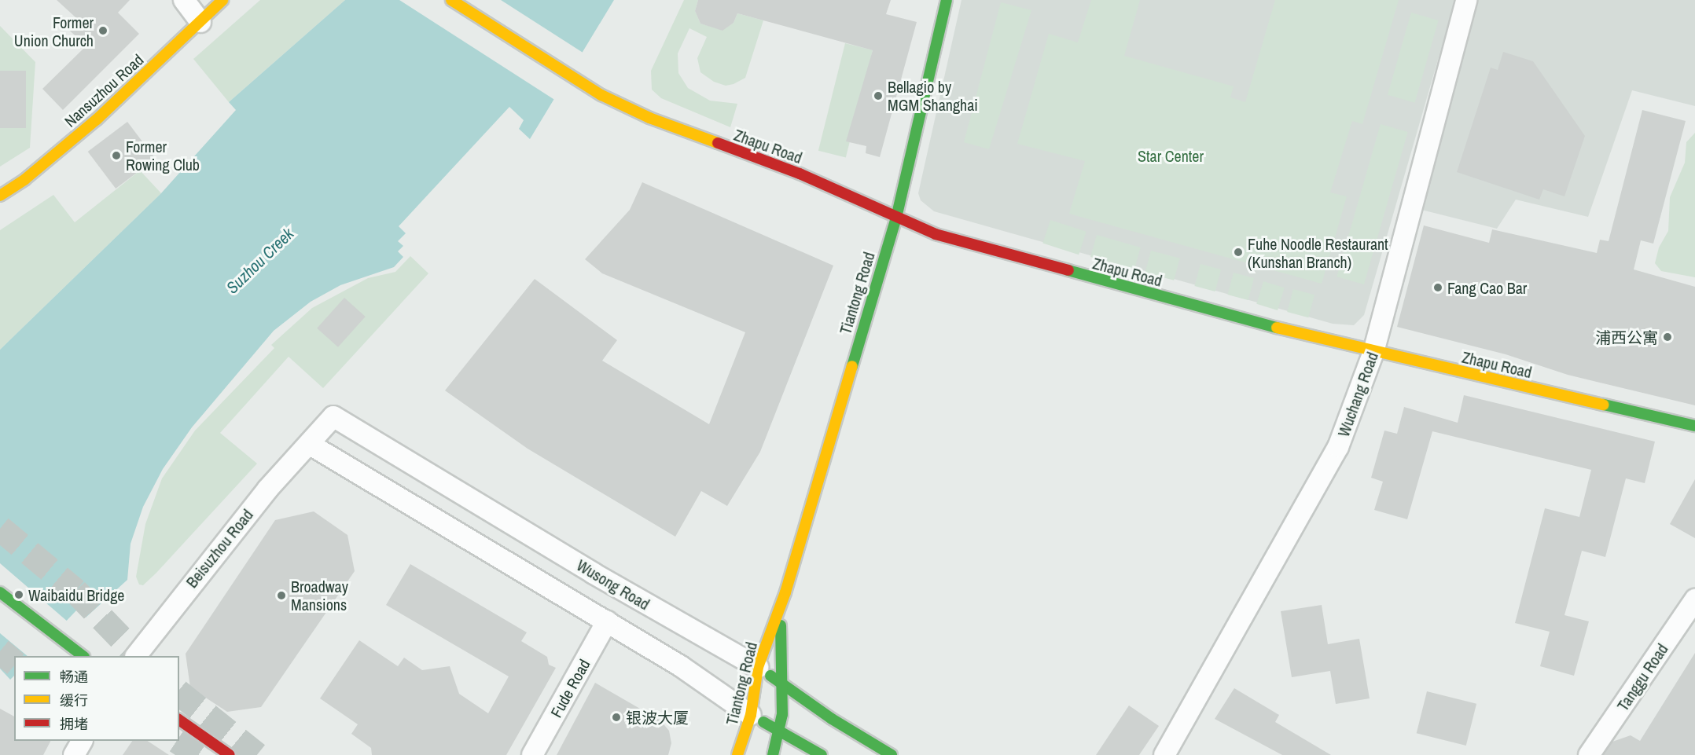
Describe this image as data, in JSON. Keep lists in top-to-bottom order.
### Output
{
  "streets": {
    "street": [
      "Nansuzhou Road",
      "Zhapu Road",
      "Tiantong Road",
      "Wuchang Road",
      "Beisuzhou Road",
      "Wusong Road",
      "Tanggu Road",
      "Fude Road"
    ]
  },
  "crossings": [
    ["Zhapu Road", "Tiantong Road"],
    ["Zhapu Road", "Wuchang Road"],
    ["Tiantong Road", "Wusong Road"],
    ["Beisuzhou Road", "Wusong Road"]
  ],
  "water": ["Suzhou Creek"],
  "parks": ["Star Center"],
  "places": [
    "Former Union Church",
    "Bellagio by MGM Shanghai",
    "Former Rowing Club",
    "Fuhe Noodle Restaurant (Kunshan Branch)",
    "Fang Cao Bar",
    "浦西公寓",
    "Waibaidu Bridge",
    "Broadway Mansions",
    "银波大厦"
  ],
  "legend": ["畅通", "缓行", "拥堵"]
}
